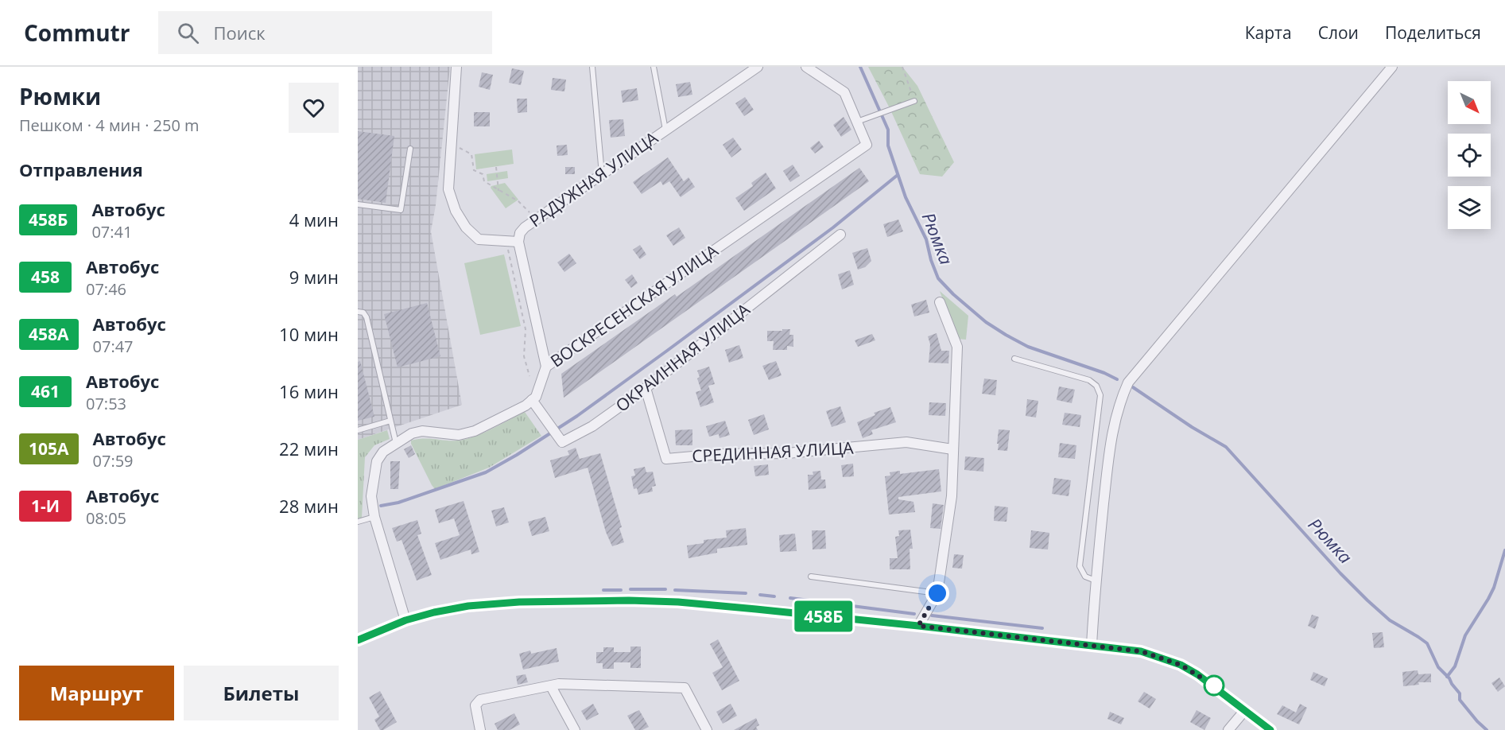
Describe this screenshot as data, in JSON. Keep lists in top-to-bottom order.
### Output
{
  "streets": {
    "street": [
      "РАДУЖНАЯ УЛИЦА",
      "ВОСКРЕСЕНСКАЯ УЛИЦА",
      "ОКРАИННАЯ УЛИЦА",
      "СРЕДИННАЯ УЛИЦА"
    ]
  },
  "crossings": [
    ["РАДУЖНАЯ УЛИЦА", "ВОСКРЕСЕНСКАЯ УЛИЦА"],
    ["ВОСКРЕСЕНСКАЯ УЛИЦА", "ОКРАИННАЯ УЛИЦА"],
    ["ОКРАИННАЯ УЛИЦА", "СРЕДИННАЯ УЛИЦА"]
  ],
  "water": ["Рюмка"],
  "lines": ["bus line 458Б"],
  "north": "bottom right",
  "page": {
    "header": "Commutr",
    "search": "Поиск",
    "nav": ["Карта", "Слои", "Поделиться"],
    "heading": [
      ["Рюмки", "Пешком · 4 мин · 250 m"],
      "Отправления"
    ],
    "on_map": "458Б",
    "list": [
      {
        "mark": "458Б",
        "name": "Автобус",
        "note": "07:41",
        "value": "4 мин"
      },
      {
        "mark": "458",
        "name": "Автобус",
        "note": "07:46",
        "value": "9 мин"
      },
      {
        "mark": "458А",
        "name": "Автобус",
        "note": "07:47",
        "value": "10 мин"
      },
      {
        "mark": "461",
        "name": "Автобус",
        "note": "07:53",
        "value": "16 мин"
      },
      {
        "mark": "105А",
        "name": "Автобус",
        "note": "07:59",
        "value": "22 мин"
      },
      {
        "mark": "1-И",
        "name": "Автобус",
        "note": "08:05",
        "value": "28 мин"
      }
    ],
    "buttons": ["Маршрут", "Билеты"]
  }
}
